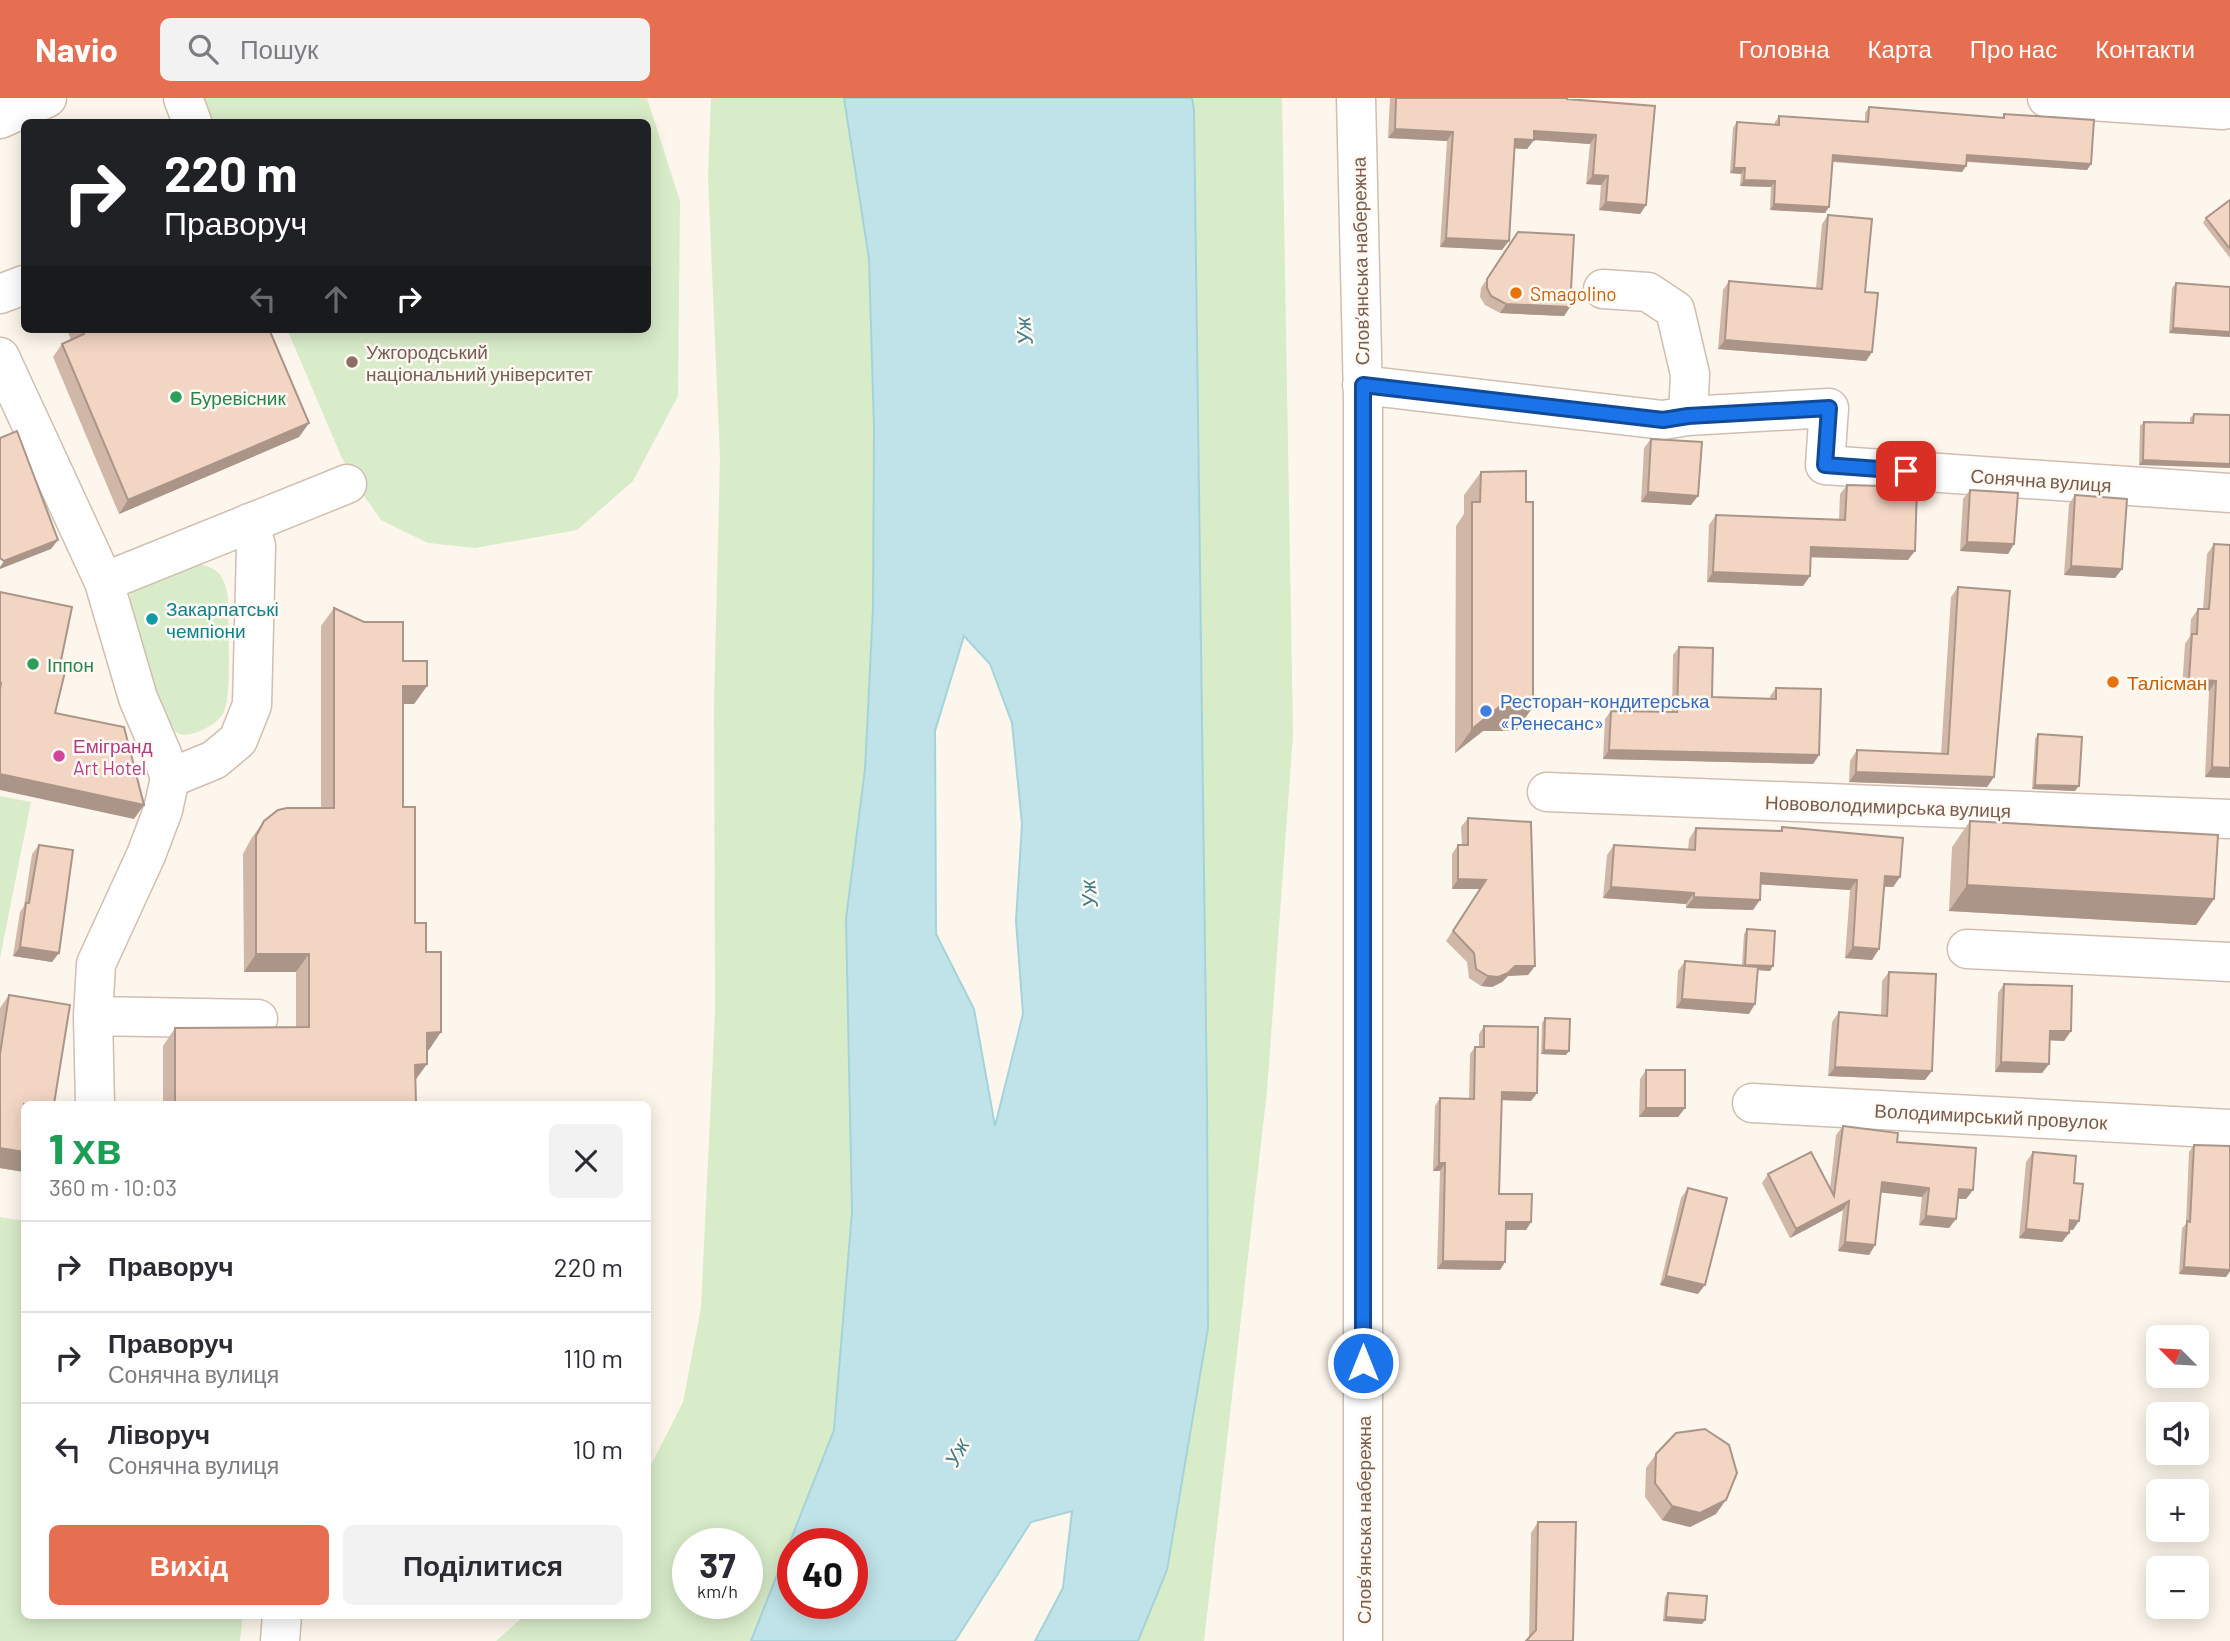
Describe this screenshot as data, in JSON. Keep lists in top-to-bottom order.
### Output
{
  "streets": {
    "street": [
      "Словʼянська набережна",
      "Сонячна вулиця",
      "Нововолодимирська вулиця",
      "Володимирський провулок"
    ]
  },
  "water": ["Уж"],
  "places": [
    "Smagolino",
    "Ужгородський національний університет",
    "Буревісник",
    "Закарпатські чемпіони",
    "Іппон",
    "Талісман",
    "Ресторан-кондитерська «Ренесанс»",
    "Емігранд Art Hotel"
  ],
  "north": "top left",
  "page": {
    "header": "Navio",
    "search": "Пошук",
    "nav": [
      "Головна",
      "Карта",
      "Про нас",
      "Контакти"
    ],
    "turn": ["220 m", "Праворуч"],
    "heading": ["1 хв", "360 m · 10:03"],
    "list": [
      {
        "name": "Праворуч",
        "value": "220 m"
      },
      {
        "name": "Праворуч",
        "note": "Сонячна вулиця",
        "value": "110 m"
      },
      {
        "name": "Ліворуч",
        "note": "Сонячна вулиця",
        "value": "10 m"
      }
    ],
    "map_buttons": ["+", "−"],
    "buttons": ["Вихід", "Поділитися"],
    "speed": "37 km/h",
    "limit": "40"
  }
}
